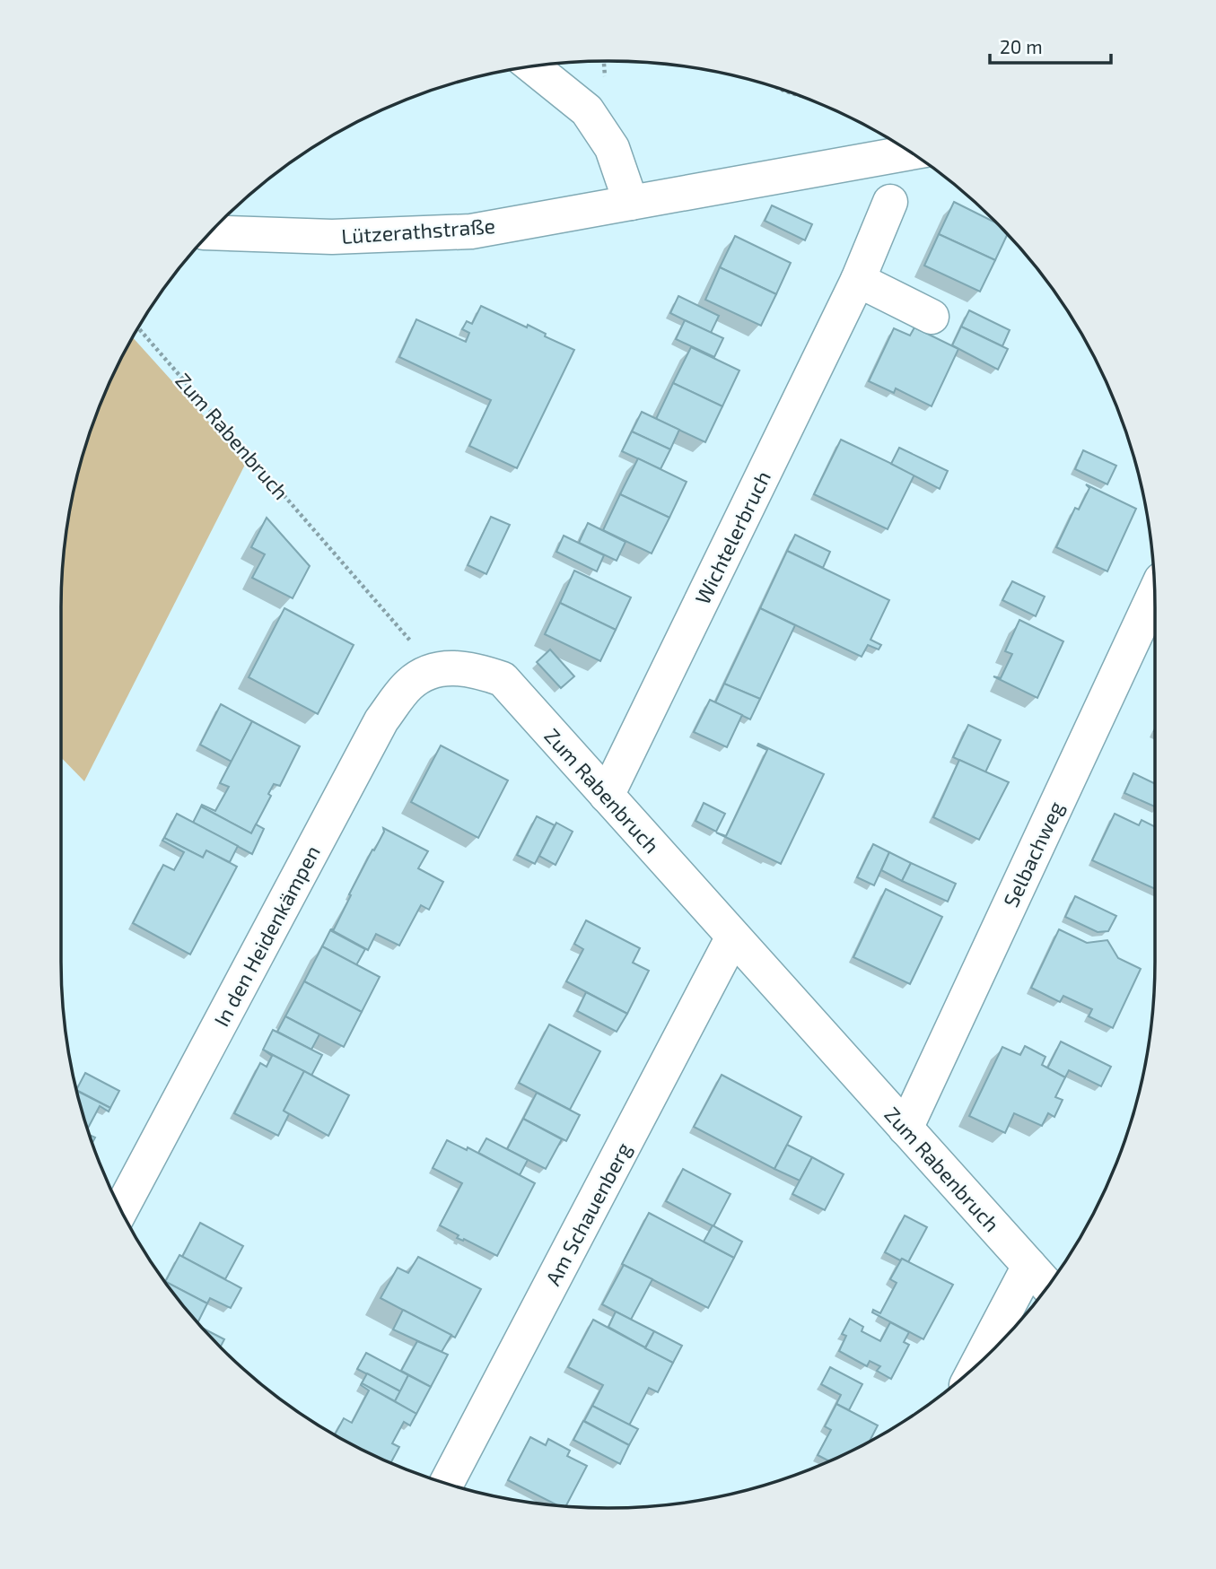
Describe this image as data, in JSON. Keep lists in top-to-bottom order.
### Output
{
  "streets": {
    "street": [
      "Lützerathstraße",
      "Zum Rabenbruch",
      "Wichtelerbruch",
      "Selbachweg",
      "In den Heidenkämpen",
      "Am Schauenberg"
    ]
  },
  "crossings": [
    ["Zum Rabenbruch", "Wichtelerbruch"],
    ["Zum Rabenbruch", "Selbachweg"],
    ["Zum Rabenbruch", "In den Heidenkämpen"],
    ["Zum Rabenbruch", "Am Schauenberg"]
  ],
  "scale_bar": "20 m"
}
